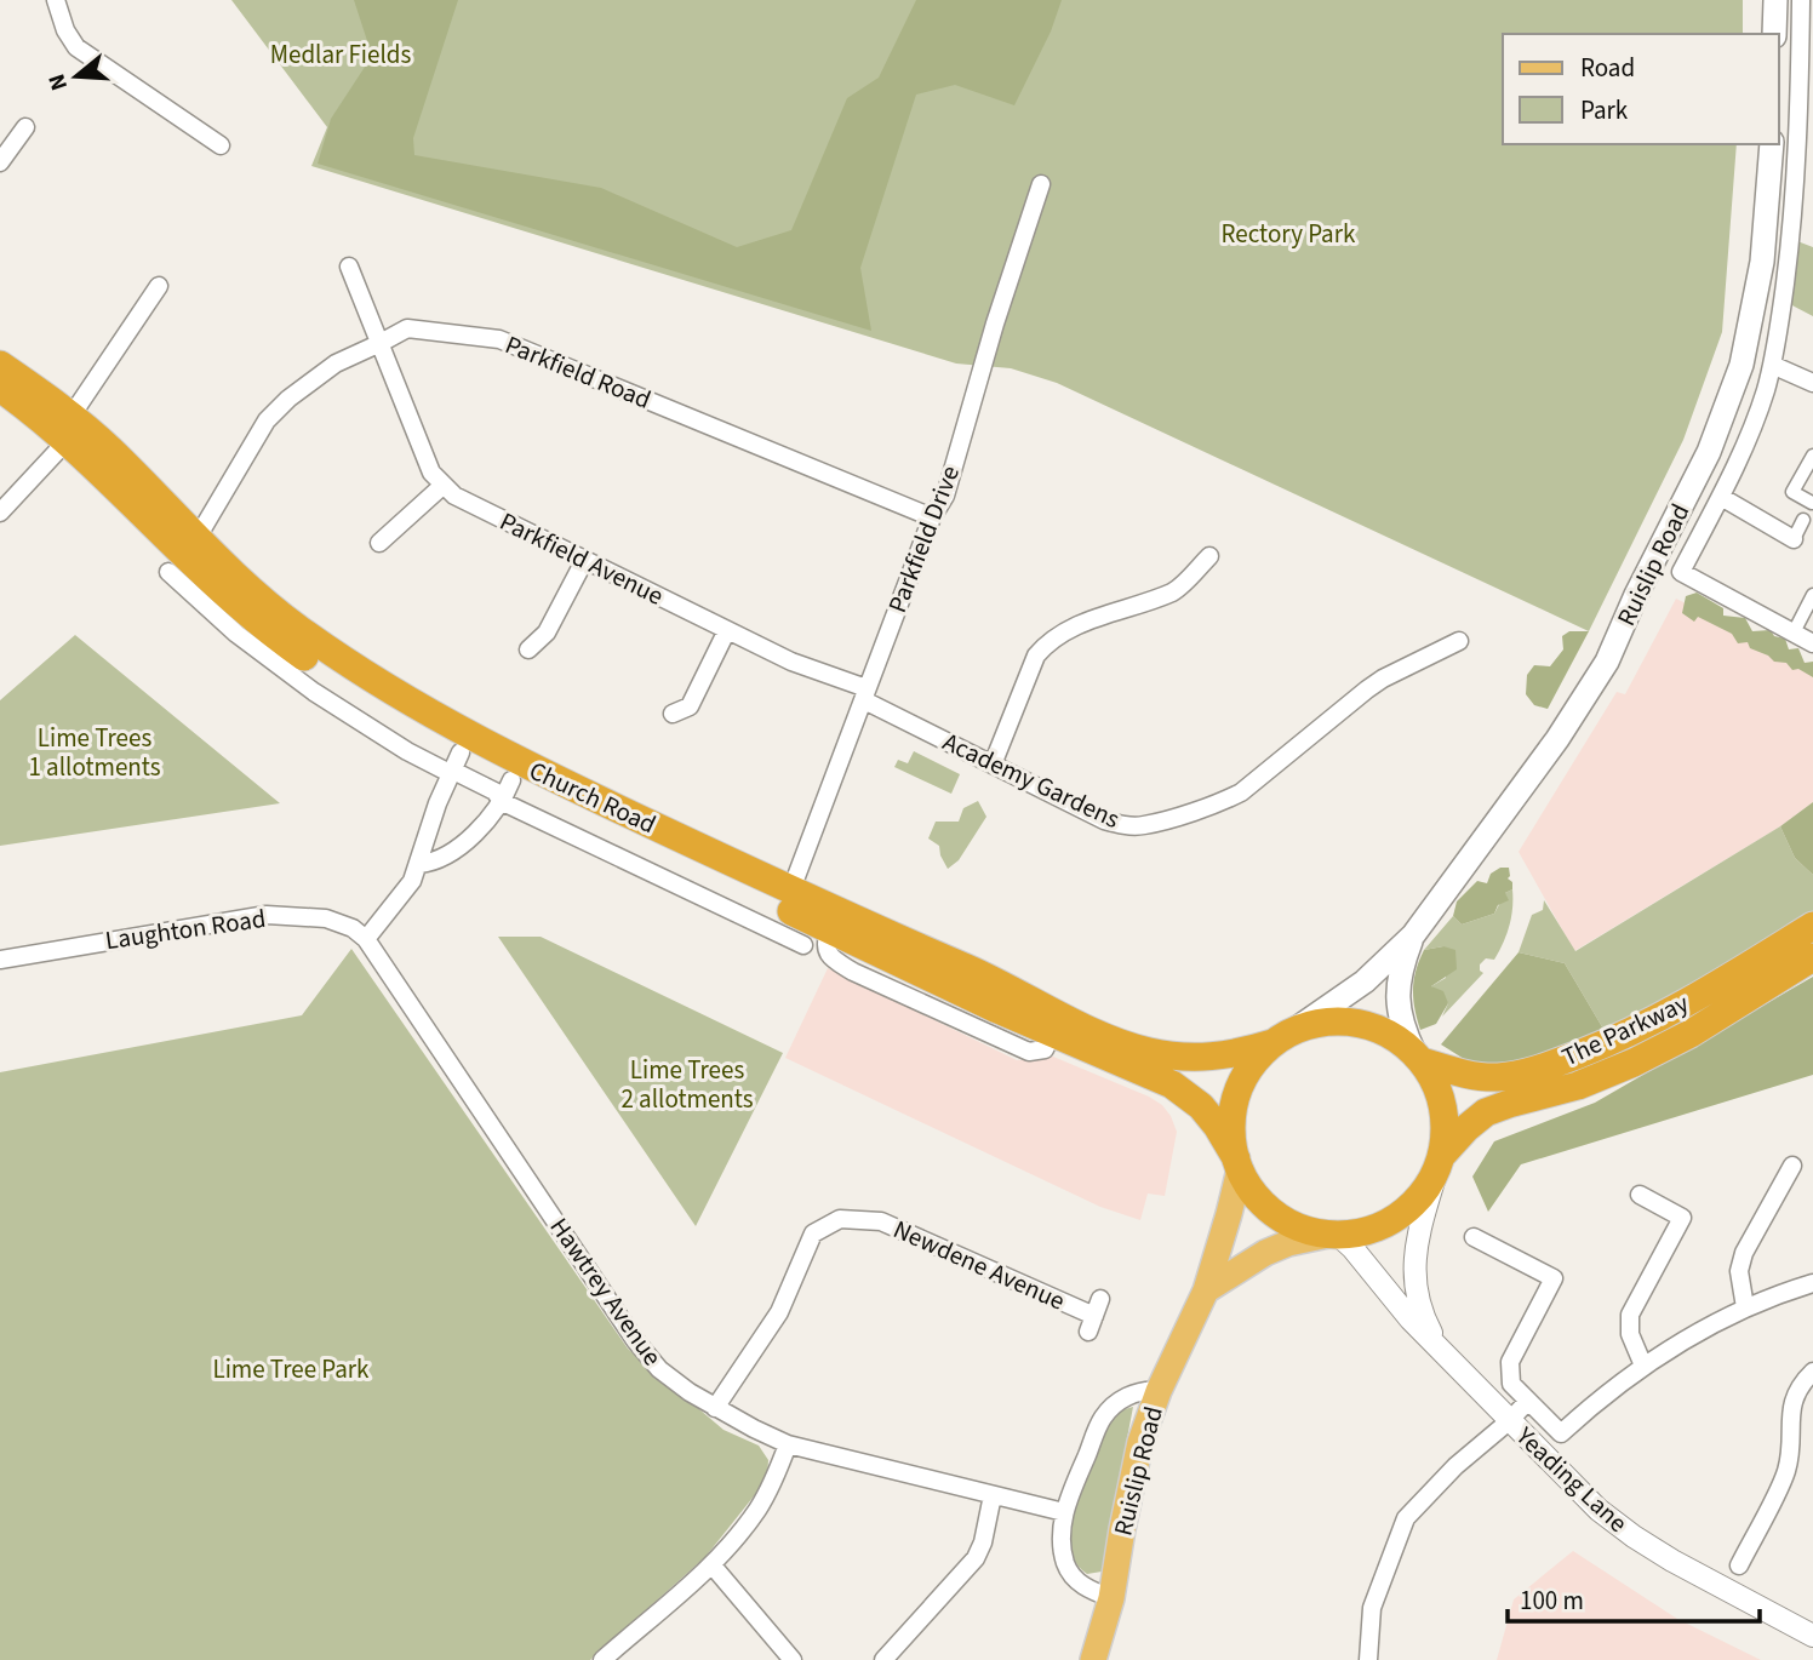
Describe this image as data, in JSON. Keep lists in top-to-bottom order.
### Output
{
  "streets": {
    "highway": ["Church Road", "The Parkway"],
    "main road": ["Ruislip Road"],
    "street": [
      "Parkfield Road",
      "Parkfield Drive",
      "Parkfield Avenue",
      "Academy Gardens",
      "Laughton Road",
      "Newdene Avenue",
      "Hawtrey Avenue",
      "Yeading Lane"
    ]
  },
  "crossings": [
    ["Parkfield Road", "Parkfield Drive"],
    ["Parkfield Road", "Church Road"],
    ["Parkfield Drive", "Parkfield Avenue"],
    ["Parkfield Drive", "Academy Gardens"],
    ["Parkfield Drive", "Church Road"],
    ["Parkfield Avenue", "Academy Gardens"],
    ["Ruislip Road", "Church Road"],
    ["Ruislip Road", "The Parkway"],
    ["Ruislip Road", "Yeading Lane"],
    ["Church Road", "The Parkway"],
    ["Church Road", "Yeading Lane"],
    ["Laughton Road", "Hawtrey Avenue"],
    ["The Parkway", "Yeading Lane"],
    ["Newdene Avenue", "Hawtrey Avenue"]
  ],
  "parks": [
    "Medlar Fields",
    "Rectory Park",
    "Lime Trees 1 allotments",
    "Lime Trees 2 allotments",
    "Lime Tree Park"
  ],
  "legend": ["Road", "Park"],
  "scale_bar": "100 m",
  "north": "left"
}
